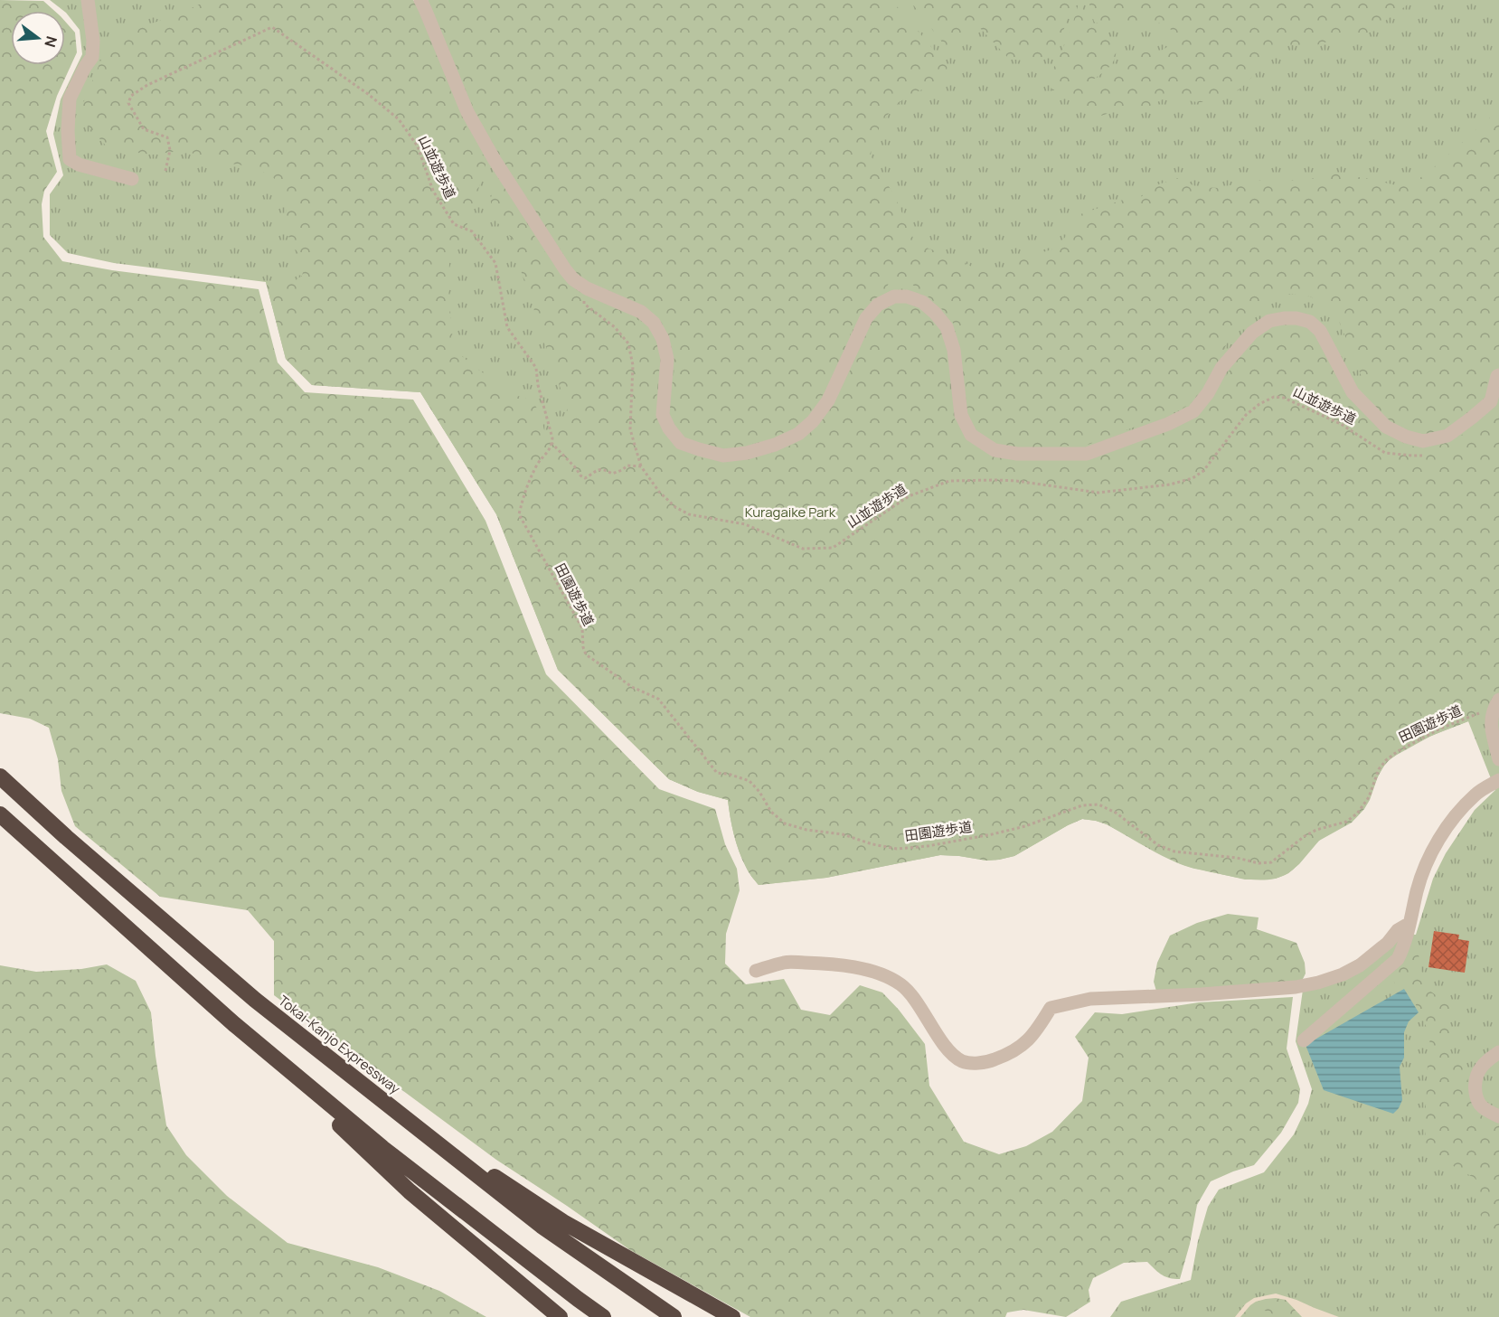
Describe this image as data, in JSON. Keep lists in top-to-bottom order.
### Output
{
  "streets": {
    "highway": ["Tokai-Kanjo Expressway"],
    "path": ["山並遊歩道", "田園遊歩道"]
  },
  "crossings": [
    ["山並遊歩道", "田園遊歩道"]
  ],
  "parks": ["Kuragaike Park"],
  "north": "right"
}
